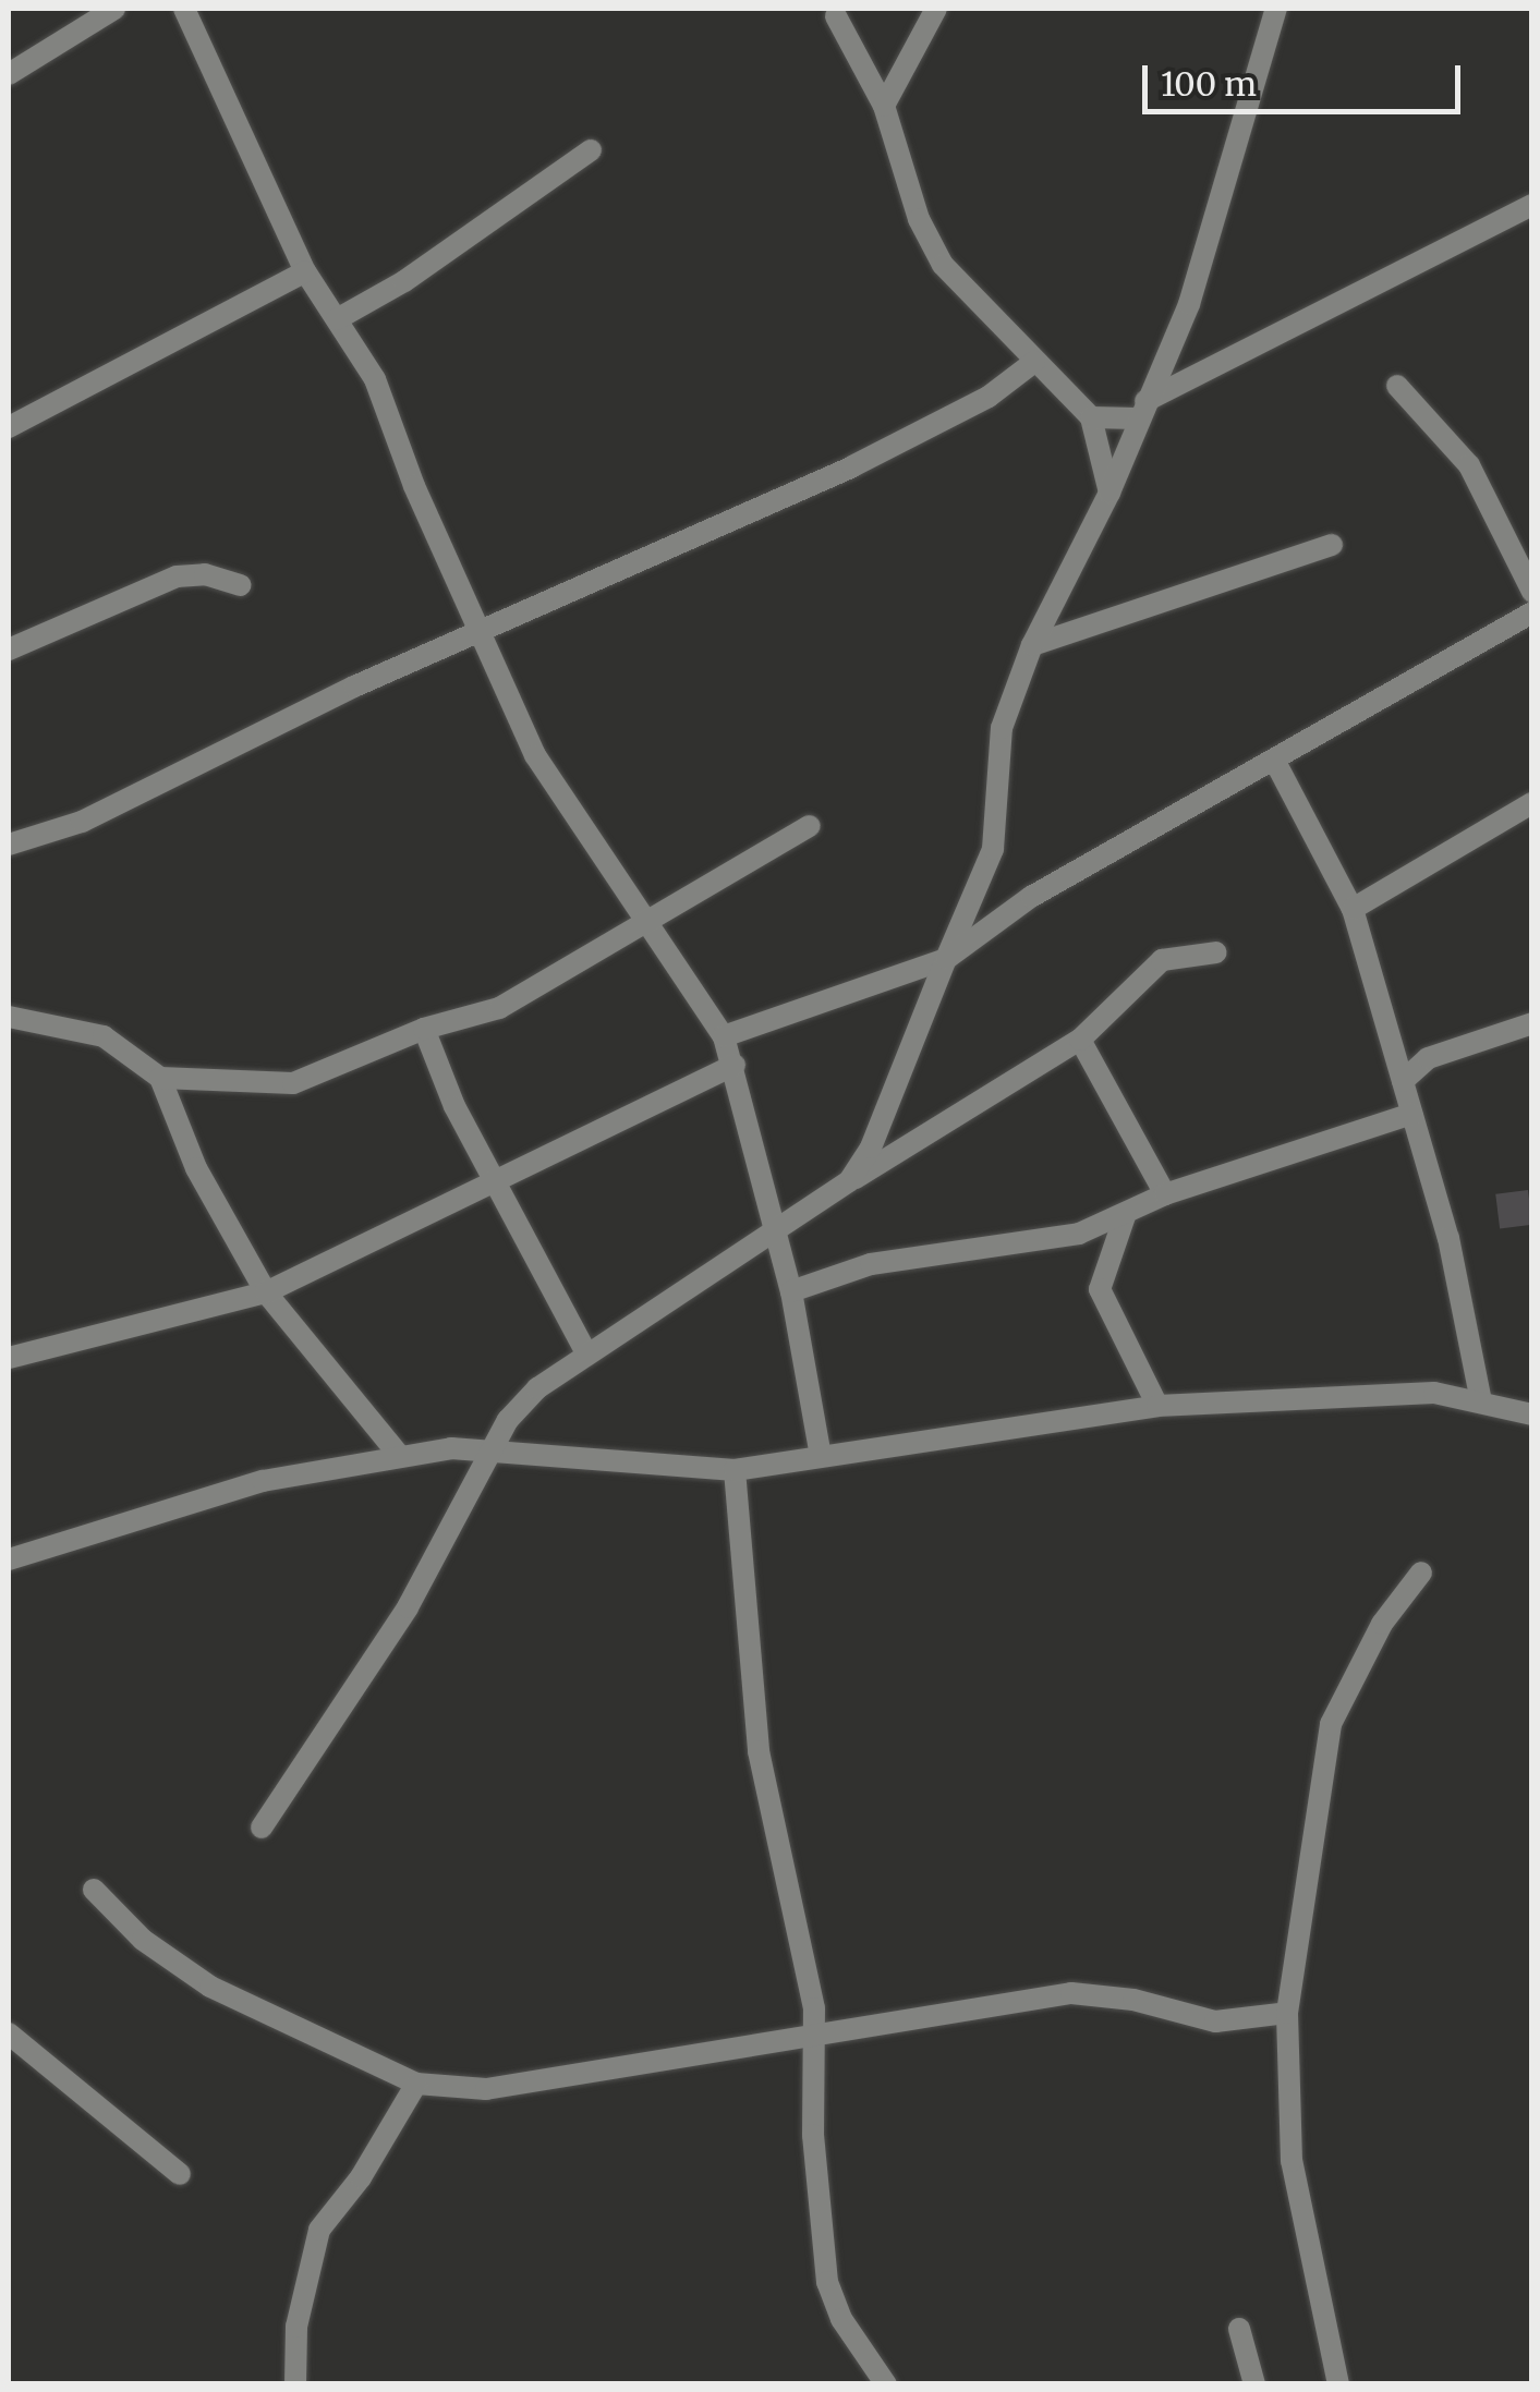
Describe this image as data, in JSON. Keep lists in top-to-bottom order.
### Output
{
  "scale_bar": "100 m"
}
